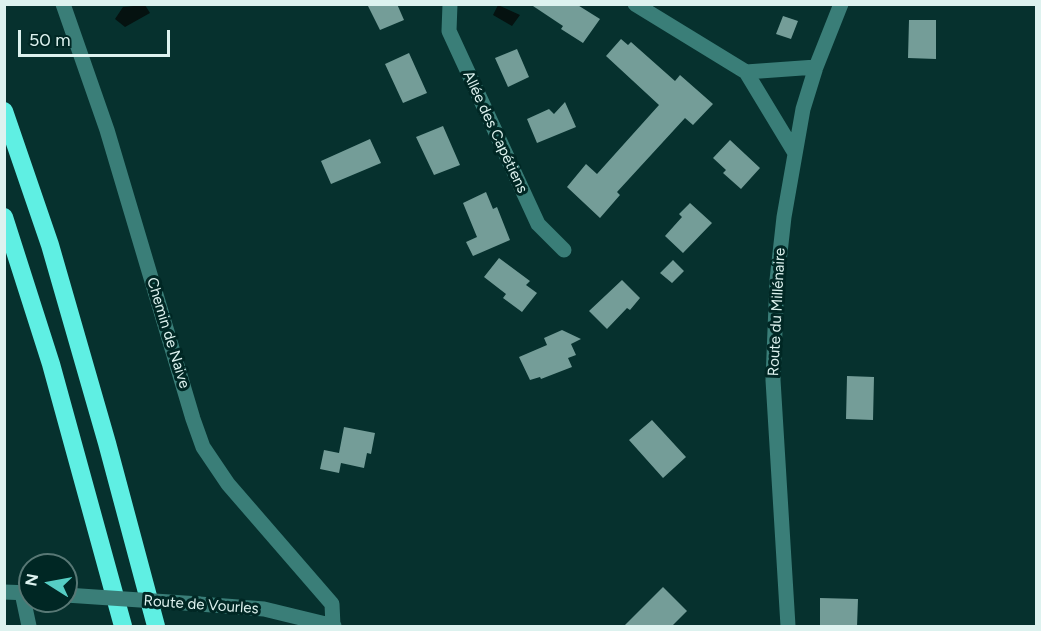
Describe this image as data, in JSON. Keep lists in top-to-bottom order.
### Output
{
  "streets": {
    "street": [
      "Allée des Capétiens",
      "Route du Millénaire",
      "Chemin de Naive",
      "Route de Vourles"
    ]
  },
  "crossings": [
    ["Chemin de Naive", "Route de Vourles"]
  ],
  "scale_bar": "50 m",
  "north": "left"
}
